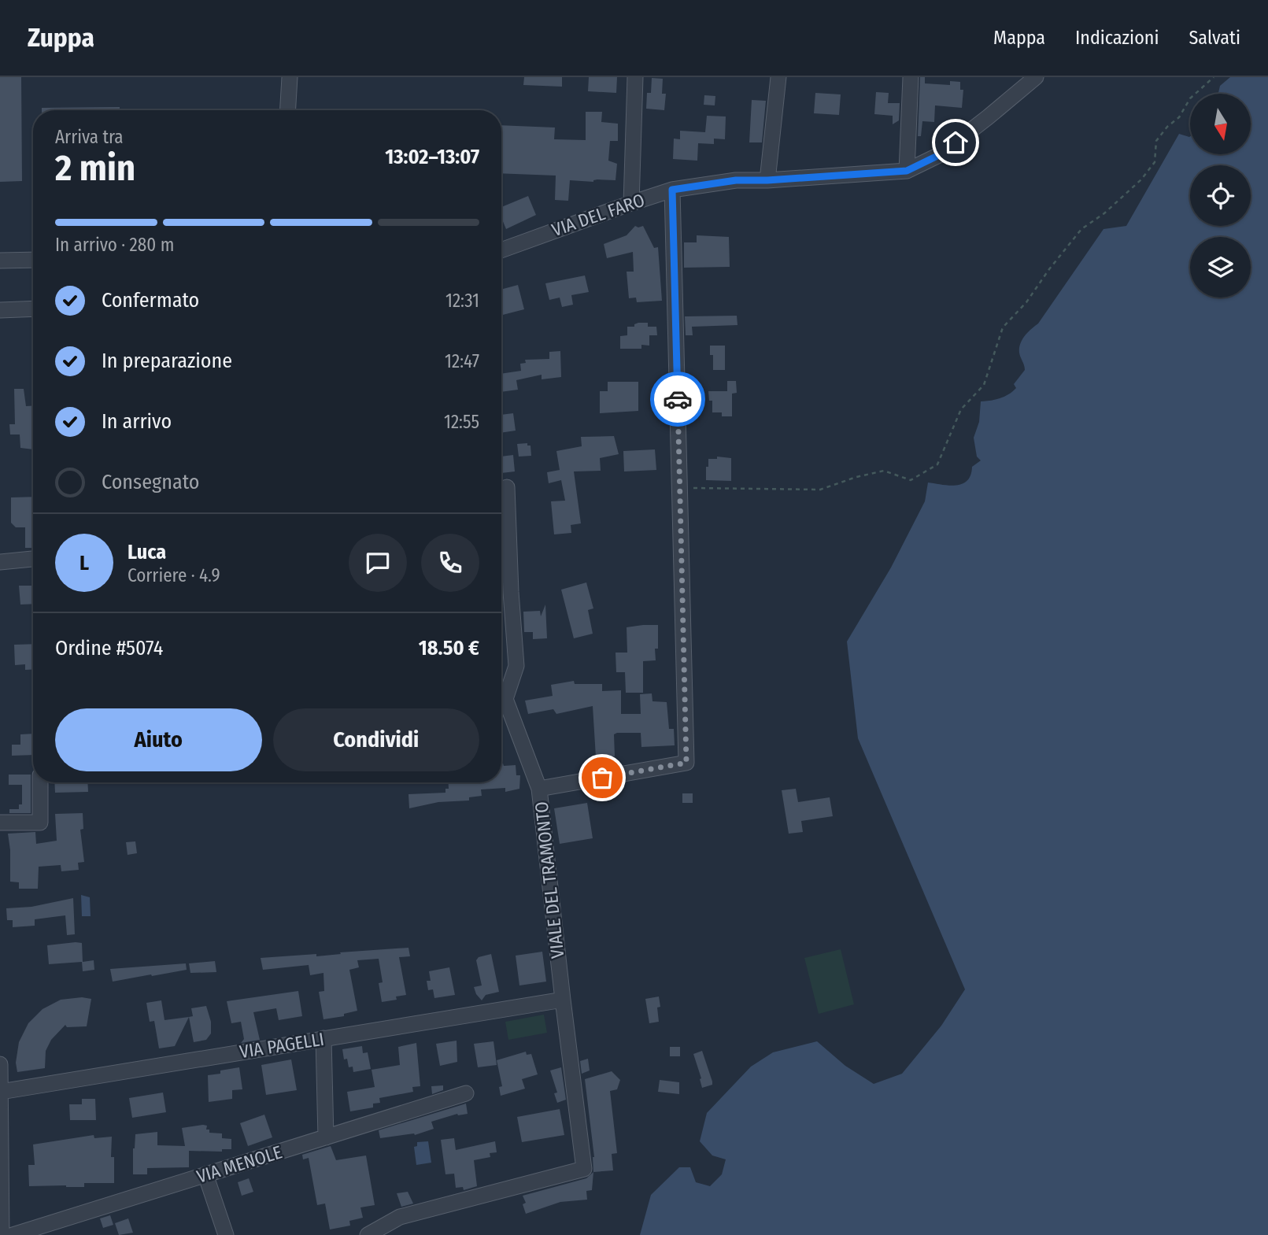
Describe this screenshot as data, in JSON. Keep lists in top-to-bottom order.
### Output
{
  "streets": {
    "street": [
      "VIA DEL FARO",
      "VIALE DEL TRAMONTO",
      "VIA PAGELLI",
      "VIA MENOLE"
    ]
  },
  "crossings": [
    ["VIA DEL FARO", "VIALE DEL TRAMONTO"],
    ["VIALE DEL TRAMONTO", "VIA PAGELLI"]
  ],
  "north": "bottom",
  "page": {
    "header": "Zuppa",
    "nav": ["Mappa", "Indicazioni", "Salvati"],
    "heading": ["2 min", "Arriva tra", "13:02–13:07"],
    "panel": [
      "Luca",
      "Corriere · 4.9",
      "Ordine #5074",
      "18.50 €"
    ],
    "bar": "In arrivo · 280 m",
    "list": [
      ["Confermato", "12:31"],
      ["In preparazione", "12:47"],
      ["In arrivo", "12:55"],
      "Consegnato"
    ],
    "round": "L",
    "buttons": ["Aiuto", "Condividi"]
  }
}
